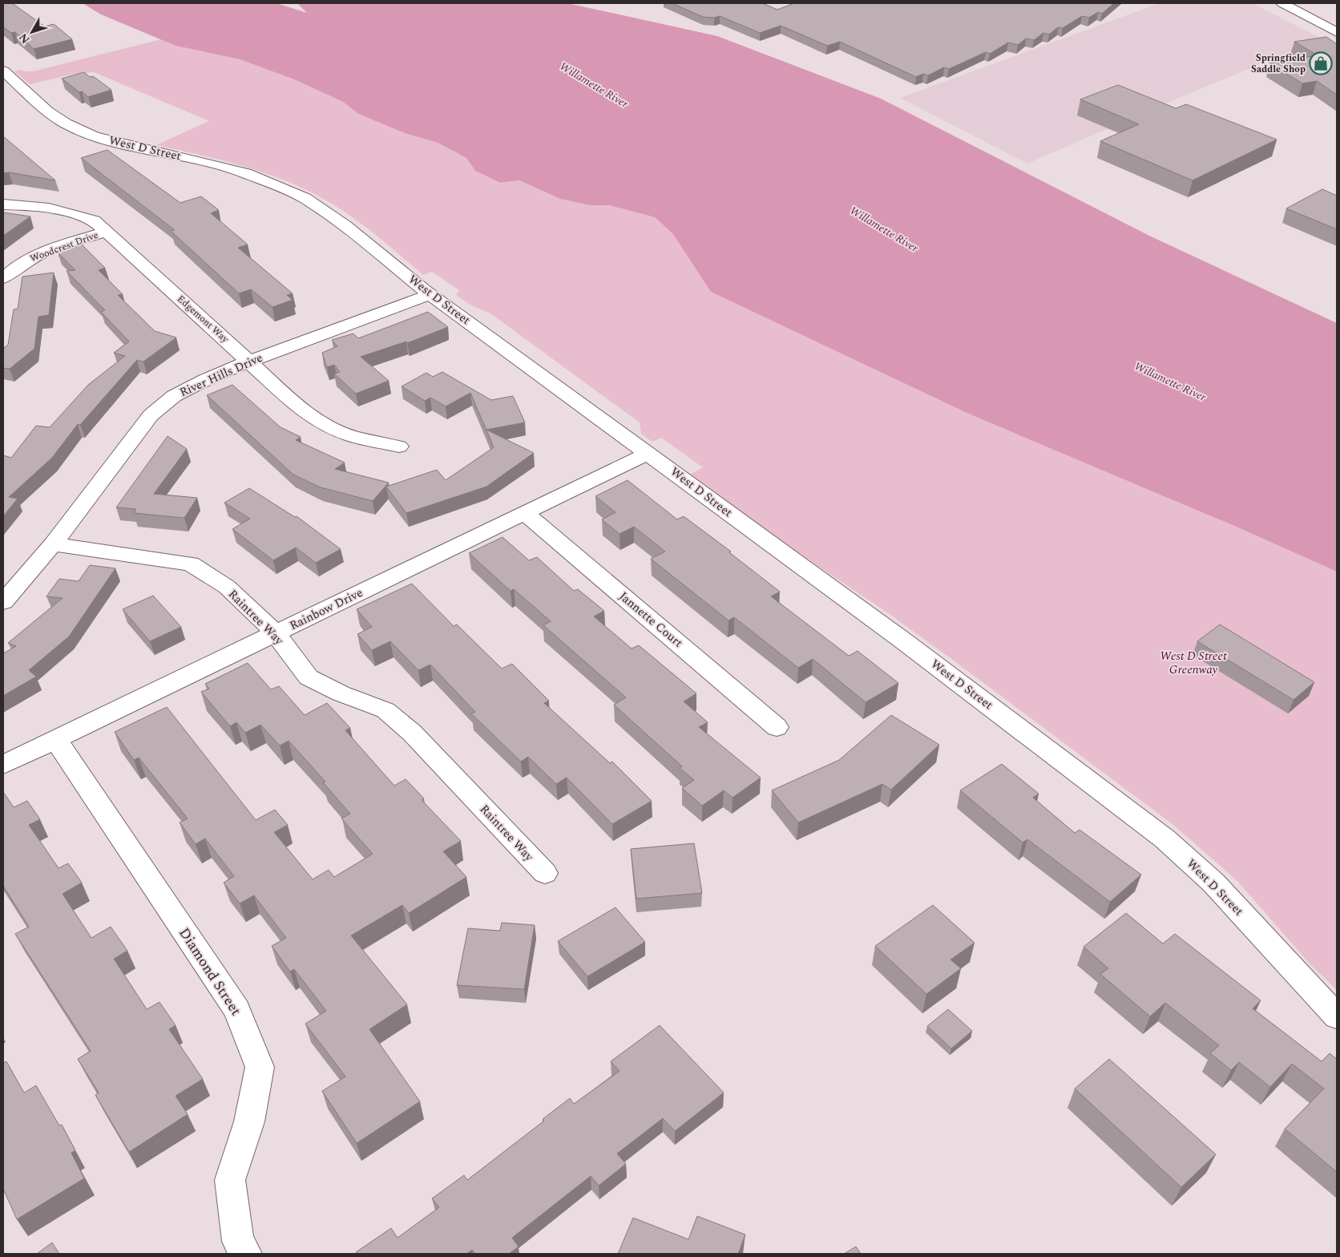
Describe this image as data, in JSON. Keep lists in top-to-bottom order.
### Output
{
  "streets": {
    "street": [
      "West D Street",
      "Woodcrest Drive",
      "Edgemont Way",
      "River Hills Drive",
      "Rainbow Drive",
      "Raintree Way",
      "Jannette Court",
      "Diamond Street"
    ]
  },
  "crossings": [
    ["West D Street", "River Hills Drive"],
    ["West D Street", "Rainbow Drive"],
    ["Woodcrest Drive", "Edgemont Way"],
    ["Edgemont Way", "River Hills Drive"],
    ["River Hills Drive", "Raintree Way"],
    ["Rainbow Drive", "Raintree Way"],
    ["Rainbow Drive", "Jannette Court"],
    ["Rainbow Drive", "Diamond Street"]
  ],
  "water": ["Willamette River"],
  "parks": ["West D Street Greenway"],
  "places": {
    "shop": ["Springfield Saddle Shop"]
  },
  "north": "bottom left"
}
